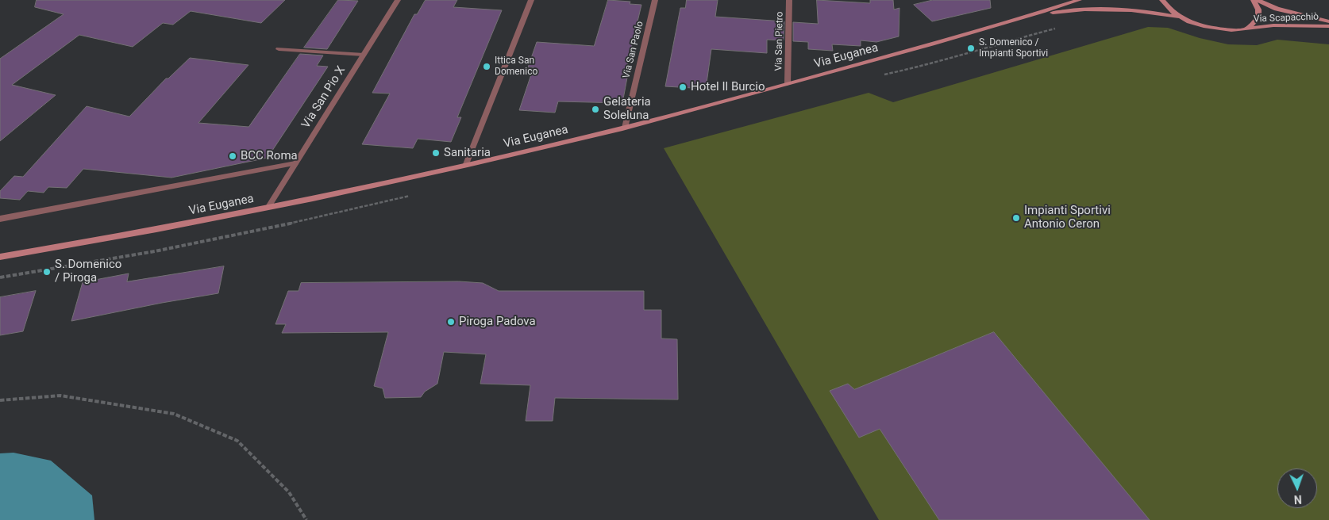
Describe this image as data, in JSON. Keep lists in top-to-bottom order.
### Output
{
  "streets": {
    "street": [
      "Via Scapacchiò",
      "Via San Pietro",
      "Via San Paolo",
      "Via Euganea",
      "Via San Pio X"
    ]
  },
  "crossings": [
    ["Via Scapacchiò", "Via Euganea"],
    ["Via San Pietro", "Via Euganea"],
    ["Via San Paolo", "Via Euganea"],
    ["Via Euganea", "Via San Pio X"]
  ],
  "places": [
    "S. Domenico / Impianti Sportivi",
    "Ittica San Domenico",
    "Hotel Il Burcio",
    "Gelateria Soleluna",
    "Sanitaria",
    "BCC Roma",
    "Impianti Sportivi Antonio Ceron",
    "S. Domenico / Piroga",
    "Piroga Padova"
  ],
  "north": "bottom"
}
